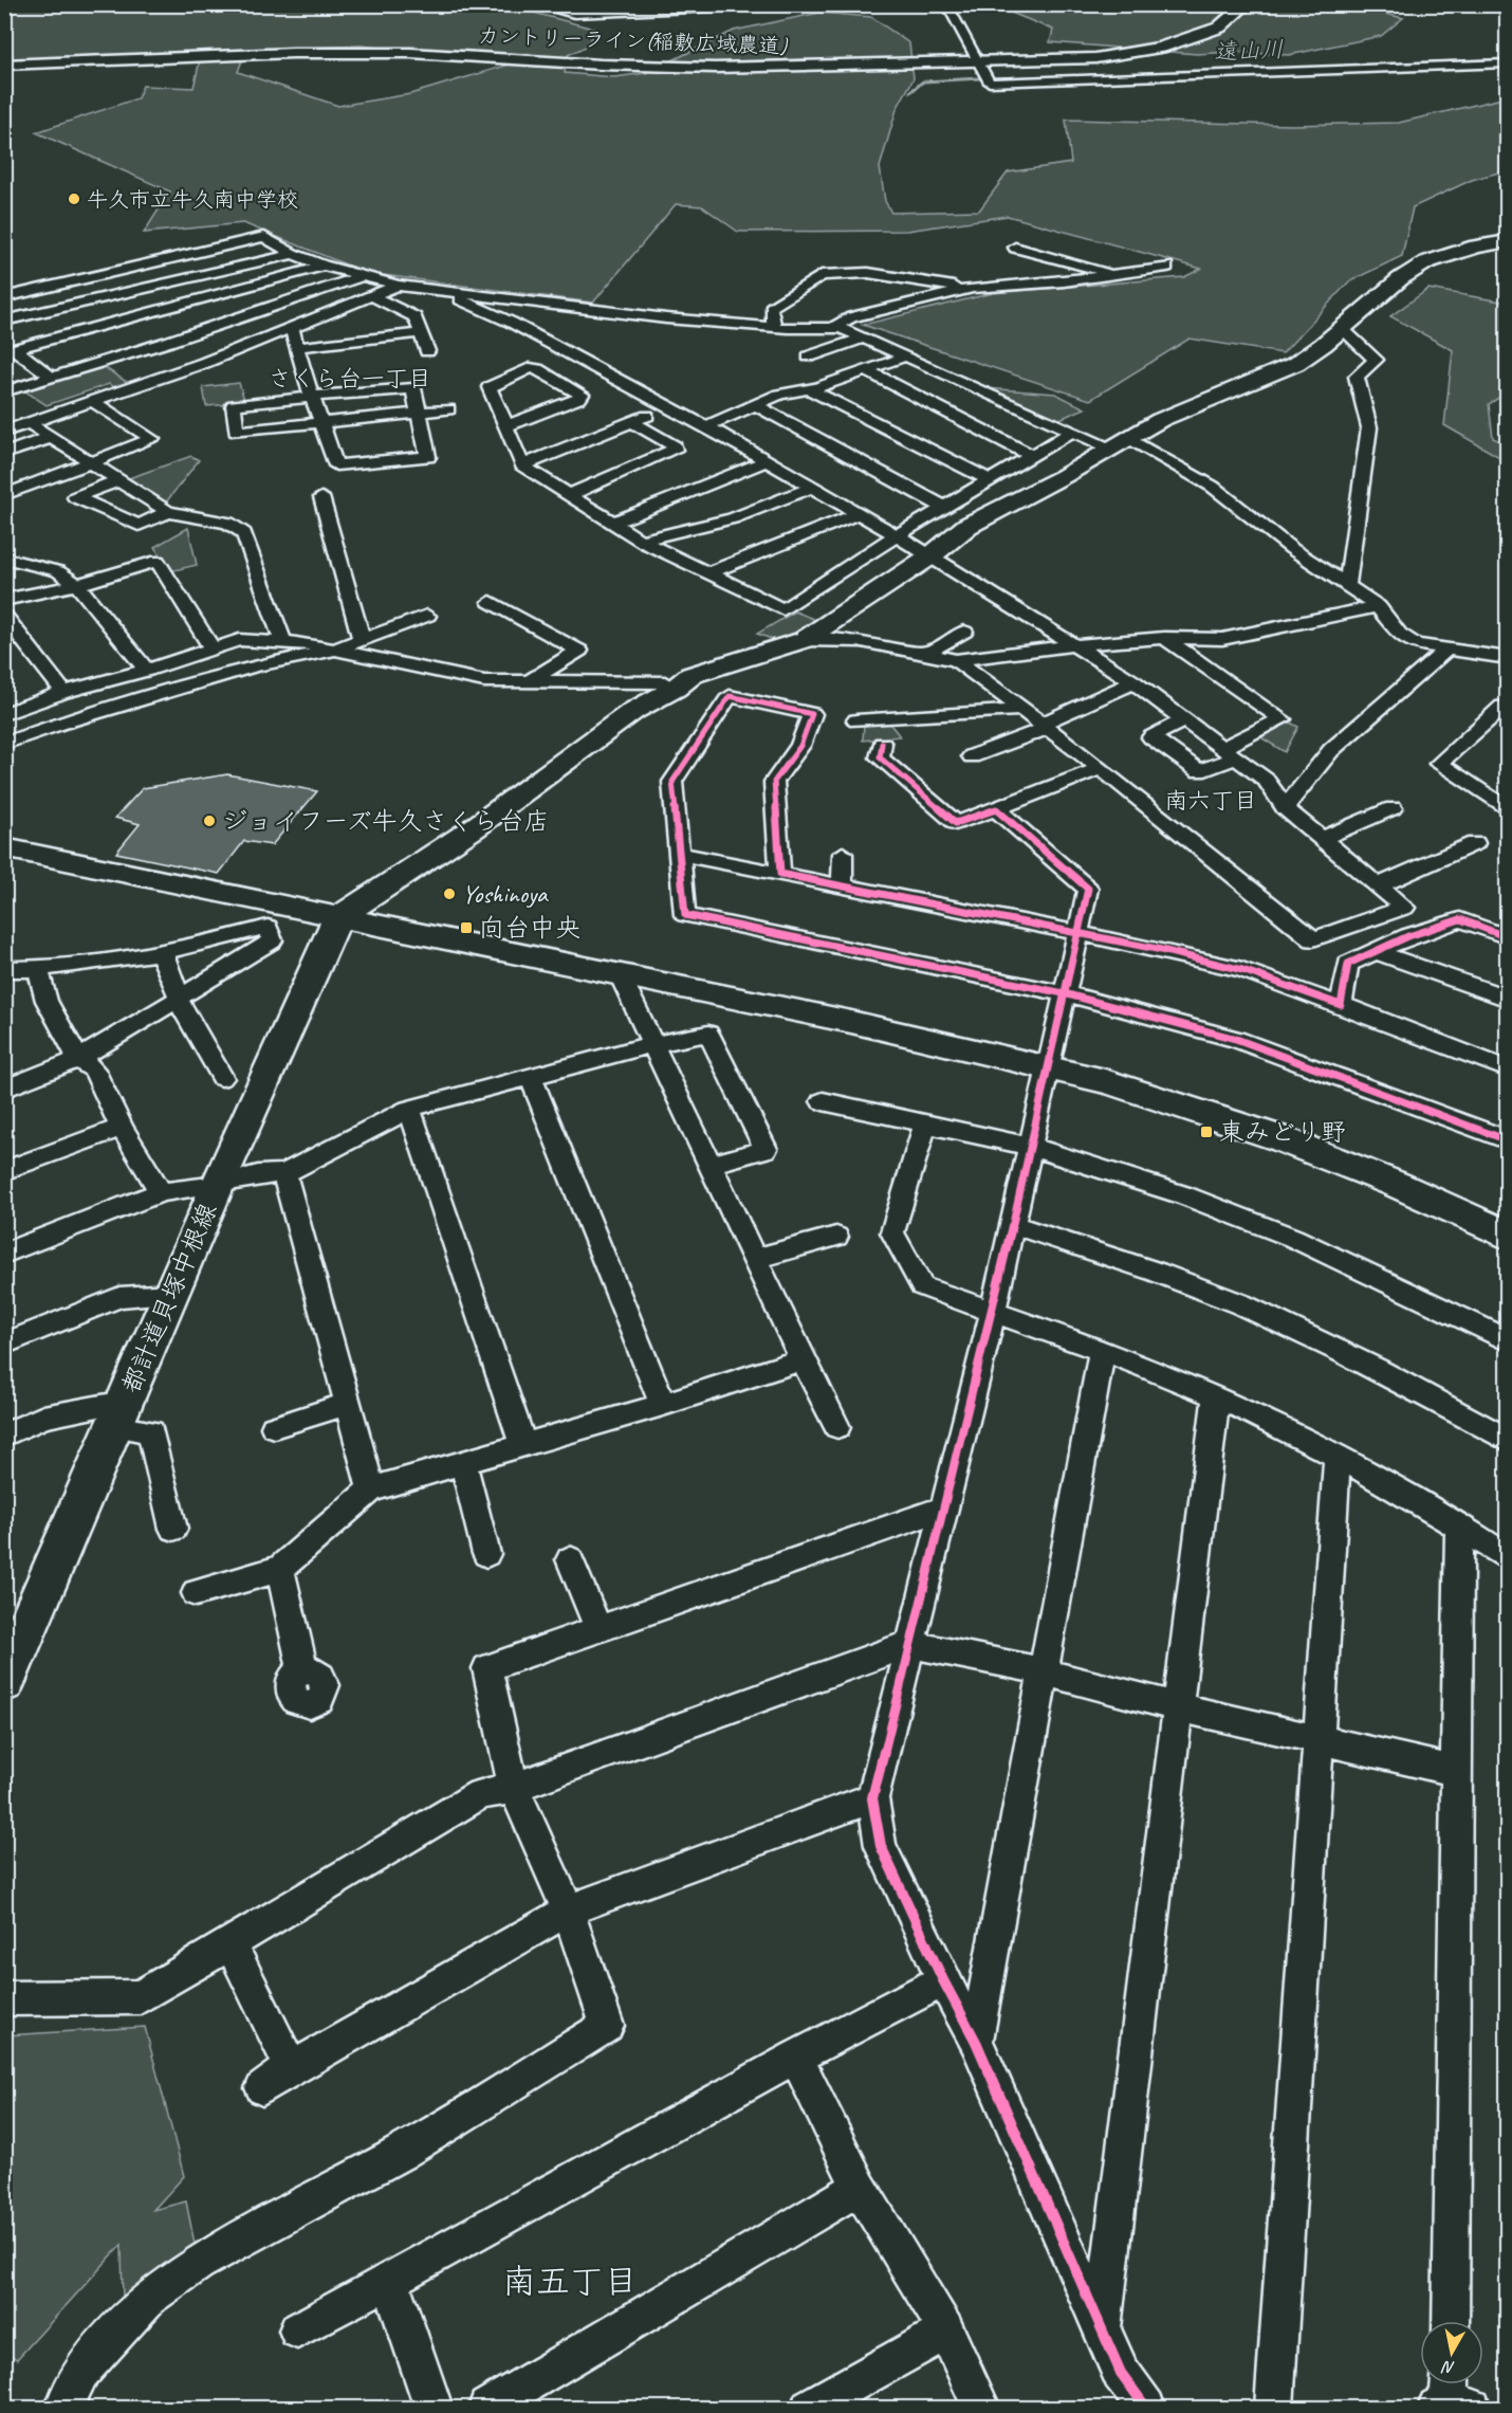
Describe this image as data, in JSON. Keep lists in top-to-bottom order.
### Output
{
  "streets": {
    "street": ["カントリーライン(稲敷広域農道)", "都計道貝塚中根線"]
  },
  "districts": ["さくら台一丁目", "南六丁目", "南五丁目"],
  "water": ["遠山川"],
  "places": {
    "other": ["牛久市立牛久南中学校", "ジョイフーズ牛久さくら台店", "Yoshinoya"],
    "transit": ["向台中央", "東みどり野"]
  },
  "north": "bottom"
}
